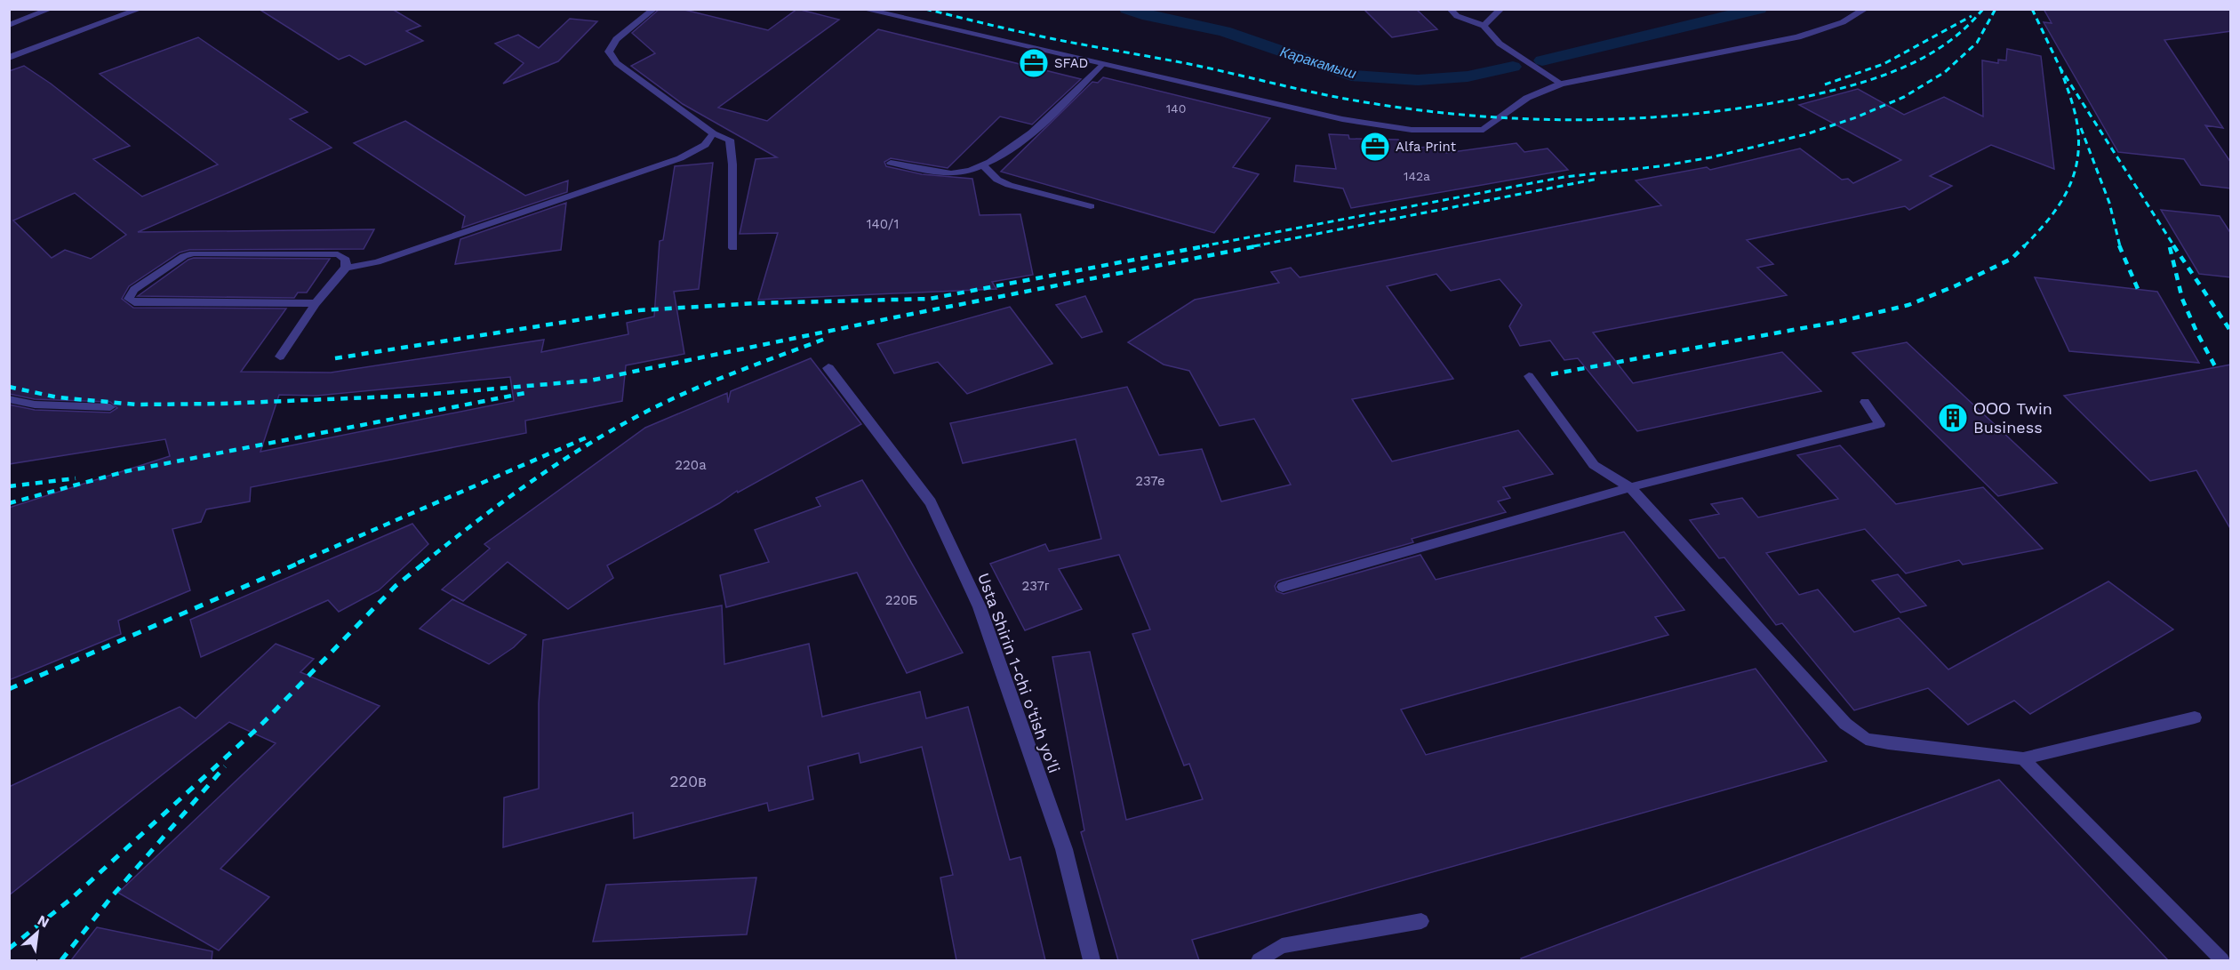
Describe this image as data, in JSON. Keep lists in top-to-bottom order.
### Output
{
  "streets": {
    "street": ["Usta Shirin 1-chi o'tish yo'li"]
  },
  "water": ["Каракамыш"],
  "places": {
    "office": ["SFAD", "Alfa Print"],
    "building": ["ООО Twin Business"]
  },
  "house_numbers": [
    "140",
    "142a",
    "140/1",
    "220a",
    "237e",
    "237г",
    "220Б",
    "220в"
  ],
  "north": "top right"
}
